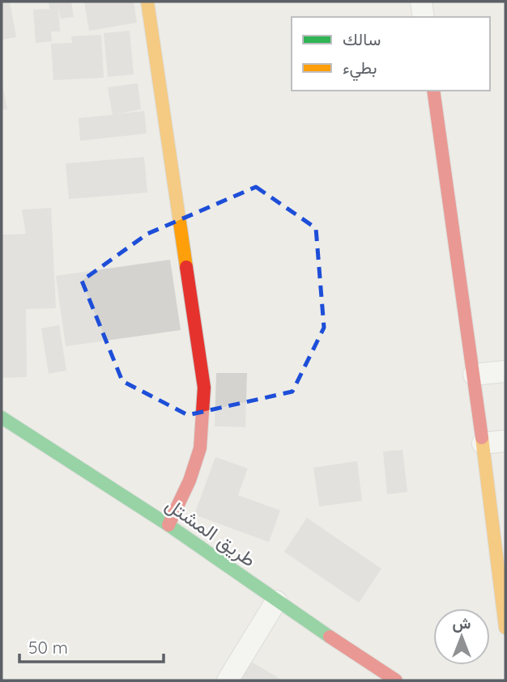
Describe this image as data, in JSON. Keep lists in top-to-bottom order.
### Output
{
  "streets": {
    "street": ["طريق المشتل"]
  },
  "legend": ["سالك", "بطيء"],
  "scale_bar": "50 m",
  "north": "top"
}
